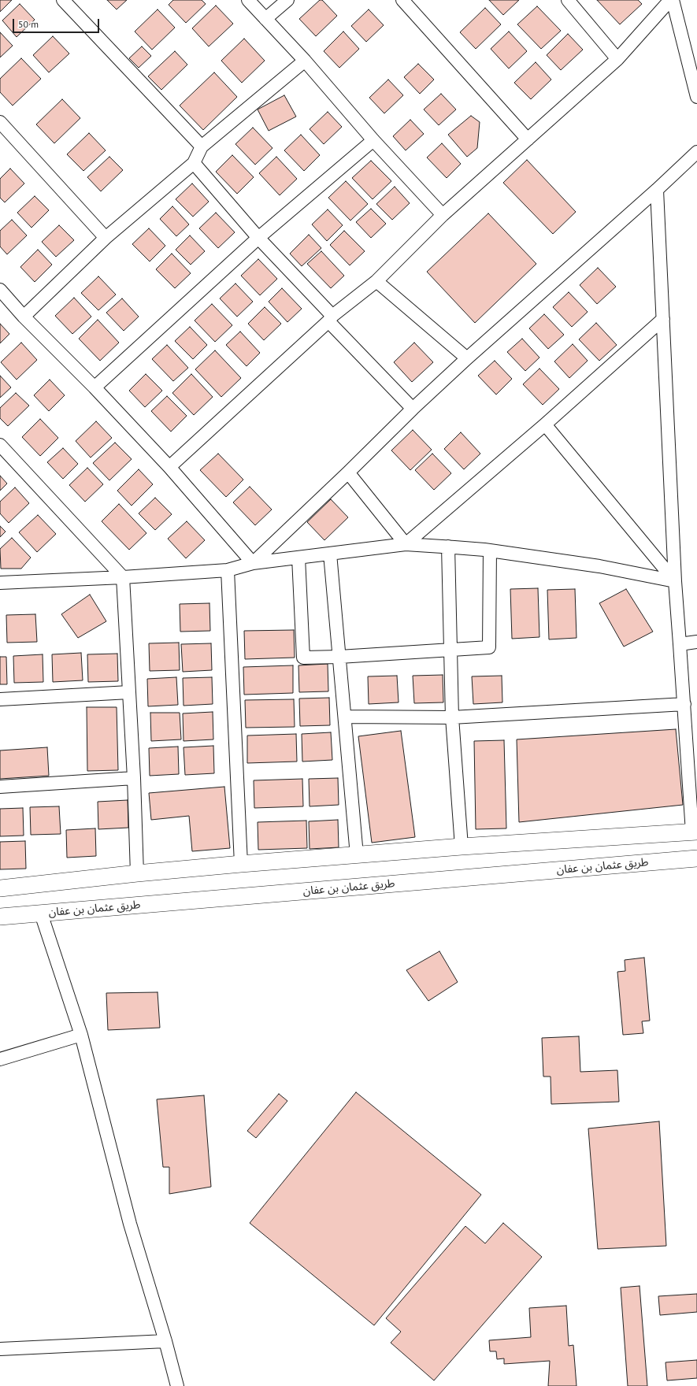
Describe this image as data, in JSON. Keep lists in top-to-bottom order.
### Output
{
  "streets": {
    "main road": ["طريق عثمان بن عفان"]
  },
  "scale_bar": "50 m"
}
